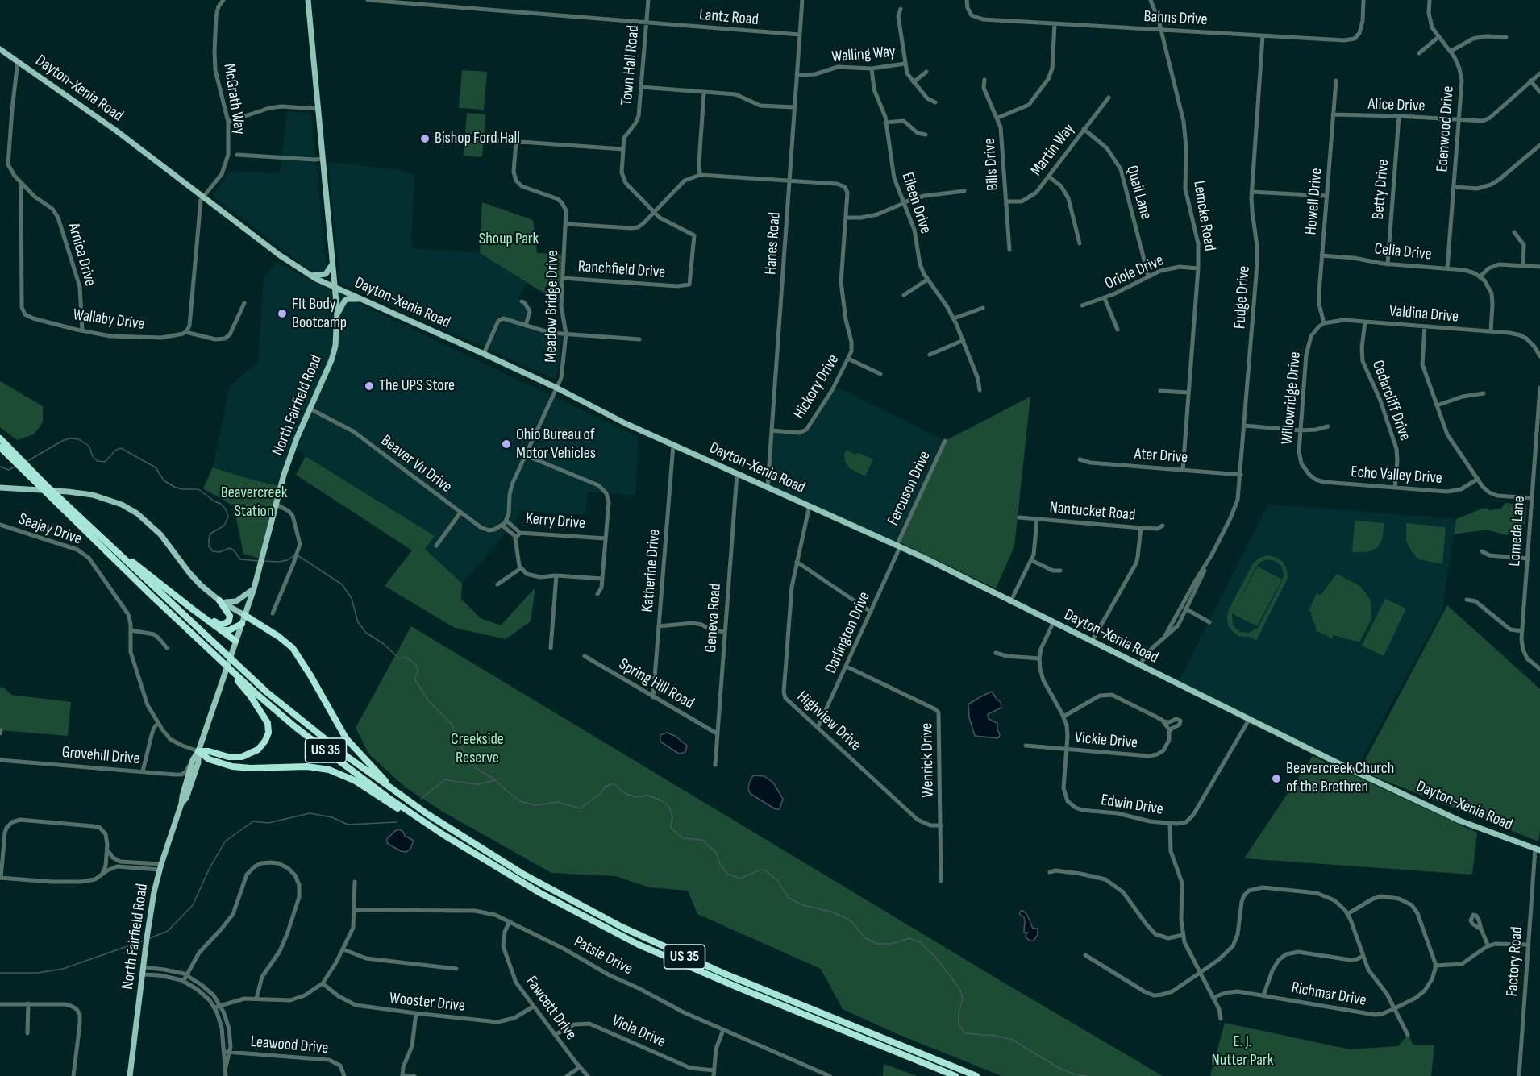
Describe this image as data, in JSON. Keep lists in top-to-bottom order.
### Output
{
  "streets": {
    "highway": ["US 35"],
    "main road": ["Dayton-Xenia Road", "North Fairfield Road"],
    "street": [
      "Lantz Road",
      "Bahns Drive",
      "Walling Way",
      "Town Hall Road",
      "McGrath Way",
      "Alice Drive",
      "Edenwood Drive",
      "Martin Way",
      "Bills Drive",
      "Betty Drive",
      "Quail Lane",
      "Howell Drive",
      "Eileen Drive",
      "Lemcke Road",
      "Hanes Road",
      "Celia Drive",
      "Arnica Drive",
      "Ranchfield Drive",
      "Oriole Drive",
      "Fudge Drive",
      "Meadow Bridge Drive",
      "Valdina Drive",
      "Wallaby Drive",
      "Hickory Drive",
      "Willowridge Drive",
      "Cedarcliff Drive",
      "Ater Drive",
      "Beaver Vu Drive",
      "Echo Valley Drive",
      "Fercuson Drive",
      "Nantucket Road",
      "Kerry Drive",
      "Seajay Drive",
      "Lomeda Lane",
      "Katherine Drive",
      "Geneva Road",
      "Darlington Drive",
      "Spring Hill Road",
      "Highview Drive",
      "Vickie Drive",
      "Grovehill Drive",
      "Wenrick Drive",
      "Edwin Drive",
      "Patsie Drive",
      "Factory Road",
      "Richmar Drive",
      "Wooster Drive",
      "Fawcett Drive",
      "Viola Drive",
      "Leawood Drive"
    ]
  },
  "crossings": [
    ["Lantz Road", "Town Hall Road"],
    ["Lantz Road", "Hanes Road"],
    ["Bahns Drive", "Lemcke Road"],
    ["Bahns Drive", "Fudge Drive"],
    ["Walling Way", "Eileen Drive"],
    ["Walling Way", "Hanes Road"],
    ["Town Hall Road", "Ranchfield Drive"],
    ["Dayton-Xenia Road", "McGrath Way"],
    ["Dayton-Xenia Road", "Hanes Road"],
    ["Dayton-Xenia Road", "Arnica Drive"],
    ["Dayton-Xenia Road", "Fudge Drive"],
    ["Dayton-Xenia Road", "Meadow Bridge Drive"],
    ["Dayton-Xenia Road", "North Fairfield Road"],
    ["Dayton-Xenia Road", "Fercuson Drive"],
    ["Dayton-Xenia Road", "Katherine Drive"],
    ["Dayton-Xenia Road", "Geneva Road"],
    ["Dayton-Xenia Road", "Darlington Drive"],
    ["Dayton-Xenia Road", "Highview Drive"],
    ["Dayton-Xenia Road", "Edwin Drive"],
    ["Dayton-Xenia Road", "Factory Road"],
    ["Alice Drive", "Edenwood Drive"],
    ["Alice Drive", "Betty Drive"],
    ["Alice Drive", "Howell Drive"],
    ["Edenwood Drive", "Celia Drive"],
    ["Martin Way", "Bills Drive"],
    ["Martin Way", "Quail Lane"],
    ["Betty Drive", "Celia Drive"],
    ["Quail Lane", "Oriole Drive"],
    ["Howell Drive", "Celia Drive"],
    ["Howell Drive", "Valdina Drive"],
    ["Howell Drive", "Willowridge Drive"],
    ["Lemcke Road", "Oriole Drive"],
    ["Lemcke Road", "Ater Drive"],
    ["Hanes Road", "Hickory Drive"],
    ["Arnica Drive", "Wallaby Drive"],
    ["Ranchfield Drive", "Meadow Bridge Drive"],
    ["Fudge Drive", "Ater Drive"],
    ["Meadow Bridge Drive", "Kerry Drive"],
    ["Valdina Drive", "Willowridge Drive"],
    ["Valdina Drive", "Cedarcliff Drive"],
    ["Willowridge Drive", "Echo Valley Drive"],
    ["Cedarcliff Drive", "Echo Valley Drive"],
    ["North Fairfield Road", "Beaver Vu Drive"],
    ["North Fairfield Road", "Seajay Drive"],
    ["North Fairfield Road", "Grovehill Drive"],
    ["Beaver Vu Drive", "Kerry Drive"],
    ["Fercuson Drive", "Darlington Drive"],
    ["Katherine Drive", "Spring Hill Road"],
    ["Geneva Road", "Spring Hill Road"],
    ["Darlington Drive", "Highview Drive"],
    ["Darlington Drive", "Wenrick Drive"],
    ["Highview Drive", "Wenrick Drive"],
    ["Vickie Drive", "Edwin Drive"],
    ["Patsie Drive", "Fawcett Drive"],
    ["Wooster Drive", "Fawcett Drive"],
    ["Fawcett Drive", "Viola Drive"]
  ],
  "parks": [
    "Shoup Park",
    "Beavercreek Station",
    "Creekside Reserve",
    "E. J. Nutter Park"
  ],
  "places": [
    "Bishop Ford Hall",
    "FIt Body Bootcamp",
    "The UPS Store",
    "Ohio Bureau of Motor Vehicles",
    "Beavercreek Church of the Brethren"
  ]
}
